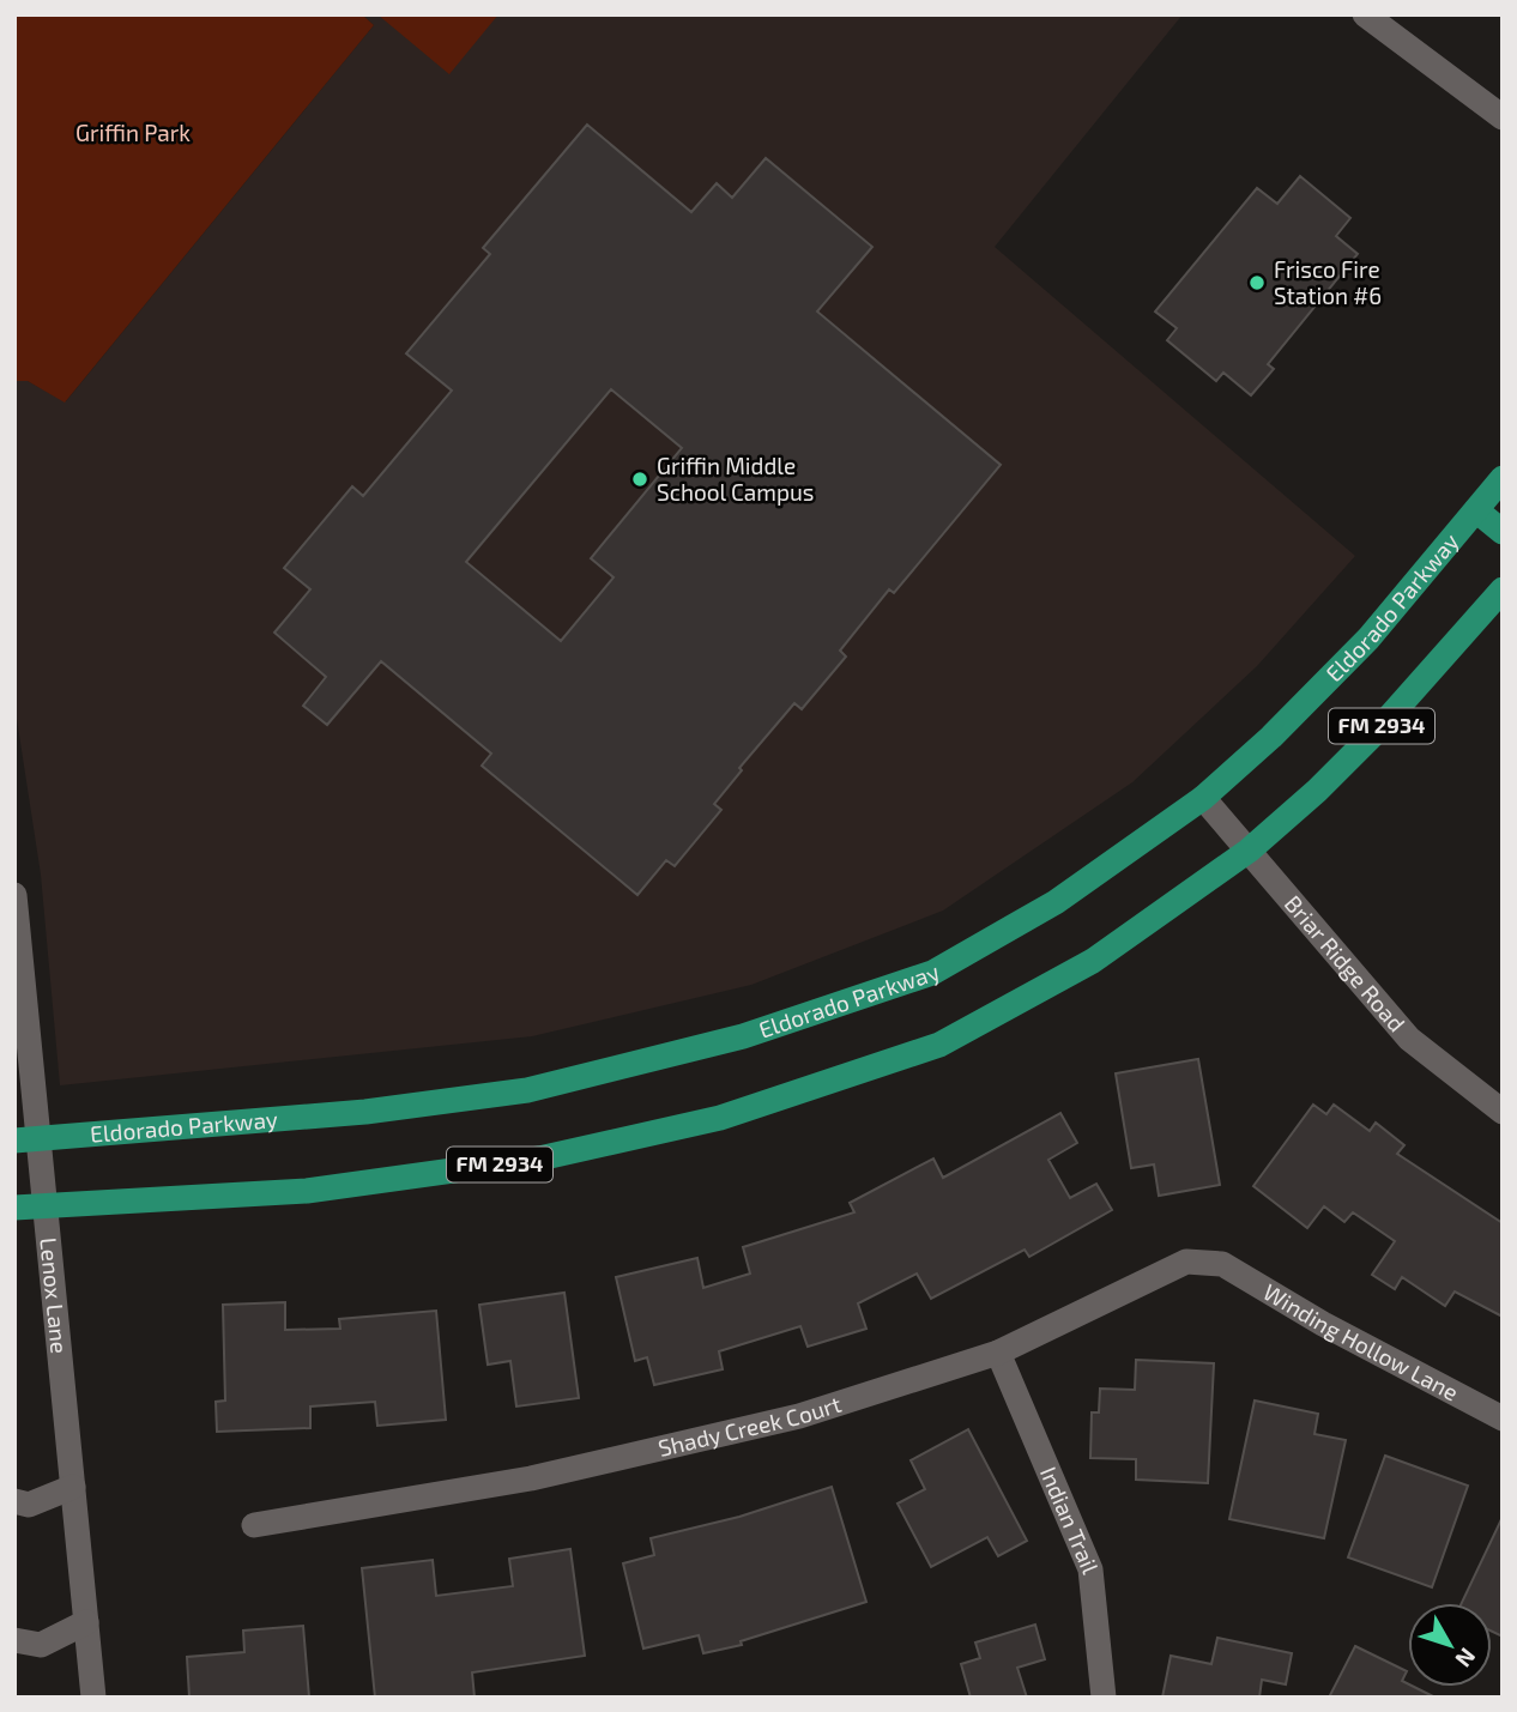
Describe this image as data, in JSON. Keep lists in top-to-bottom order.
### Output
{
  "streets": {
    "main road": ["Eldorado Parkway", "FM 2934"],
    "street": [
      "Briar Ridge Road",
      "Lenox Lane",
      "Winding Hollow Lane",
      "Shady Creek Court",
      "Indian Trail"
    ]
  },
  "crossings": [
    ["Eldorado Parkway", "Briar Ridge Road"],
    ["Eldorado Parkway", "Lenox Lane"],
    ["FM 2934", "Briar Ridge Road"],
    ["FM 2934", "Lenox Lane"],
    ["Winding Hollow Lane", "Shady Creek Court"],
    ["Shady Creek Court", "Indian Trail"]
  ],
  "parks": ["Griffin Park"],
  "places": ["Frisco Fire Station #6", "Griffin Middle School Campus"],
  "north": "bottom right"
}
